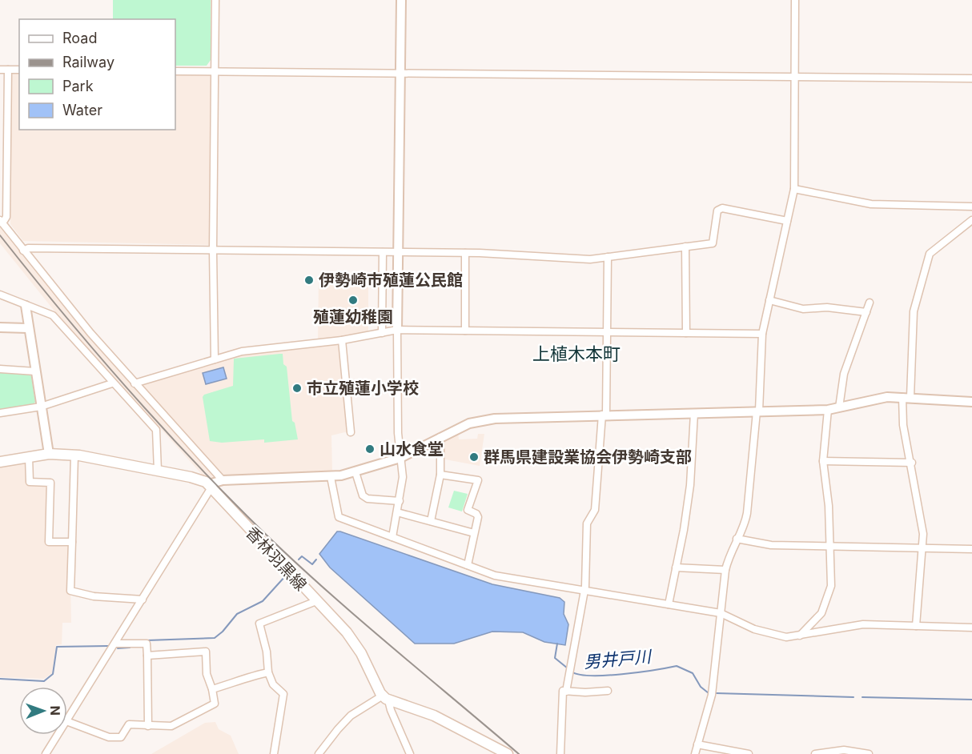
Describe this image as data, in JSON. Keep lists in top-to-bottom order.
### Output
{
  "streets": {
    "main road": ["香林羽黒線"]
  },
  "districts": ["上植木本町"],
  "water": ["男井戸川"],
  "places": [
    "伊勢崎市殖蓮公民館",
    "殖蓮幼稚園",
    "市立殖蓮小学校",
    "山水食堂",
    "群馬県建設業協会伊勢崎支部"
  ],
  "legend": [
    "Road",
    "Railway",
    "Park",
    "Water"
  ],
  "north": "right"
}
